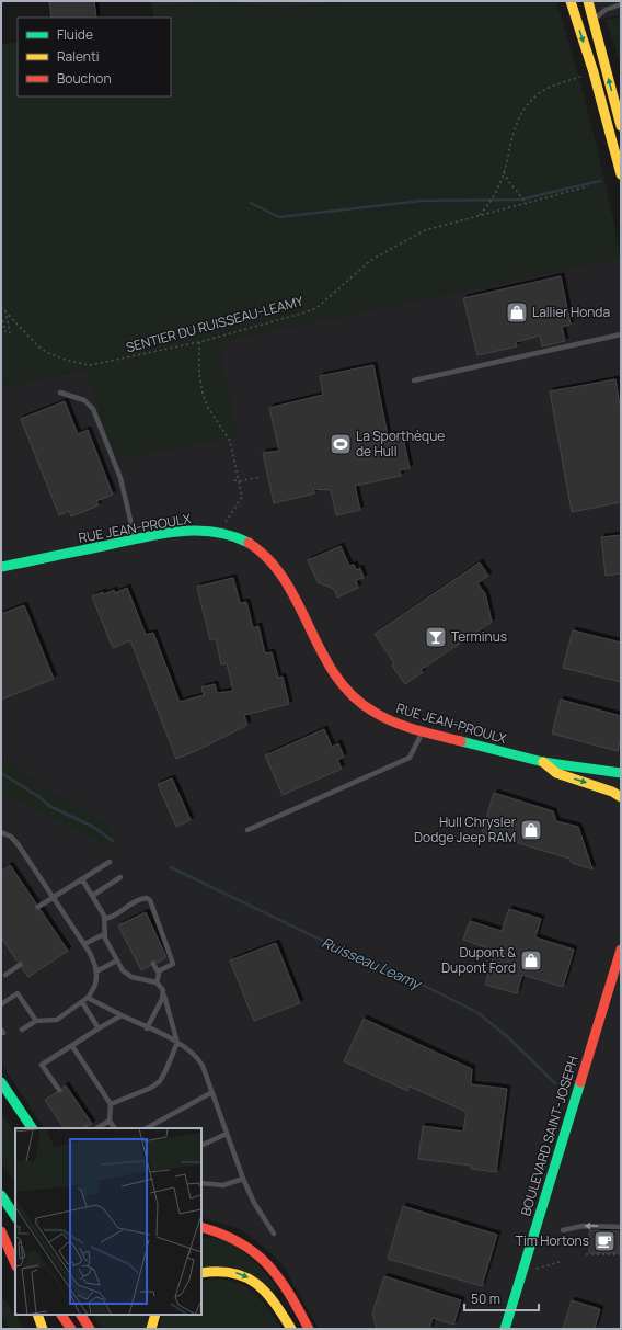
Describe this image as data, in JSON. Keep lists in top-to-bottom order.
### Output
{
  "streets": {
    "main road": ["RUE JEAN-PROULX", "BOULEVARD SAINT-JOSEPH"],
    "path": ["SENTIER DU RUISSEAU-LEAMY"]
  },
  "water": ["Ruisseau Leamy"],
  "places": {
    "shop": ["Lallier Honda", "Hull Chrysler Dodge Jeep RAM", "Dupont & Dupont Ford"],
    "sports": ["La Sporthèque de Hull"],
    "bar": ["Terminus"],
    "cafe": ["Tim Hortons"]
  },
  "legend": ["Fluide", "Ralenti", "Bouchon"],
  "scale_bar": "50 m"
}
